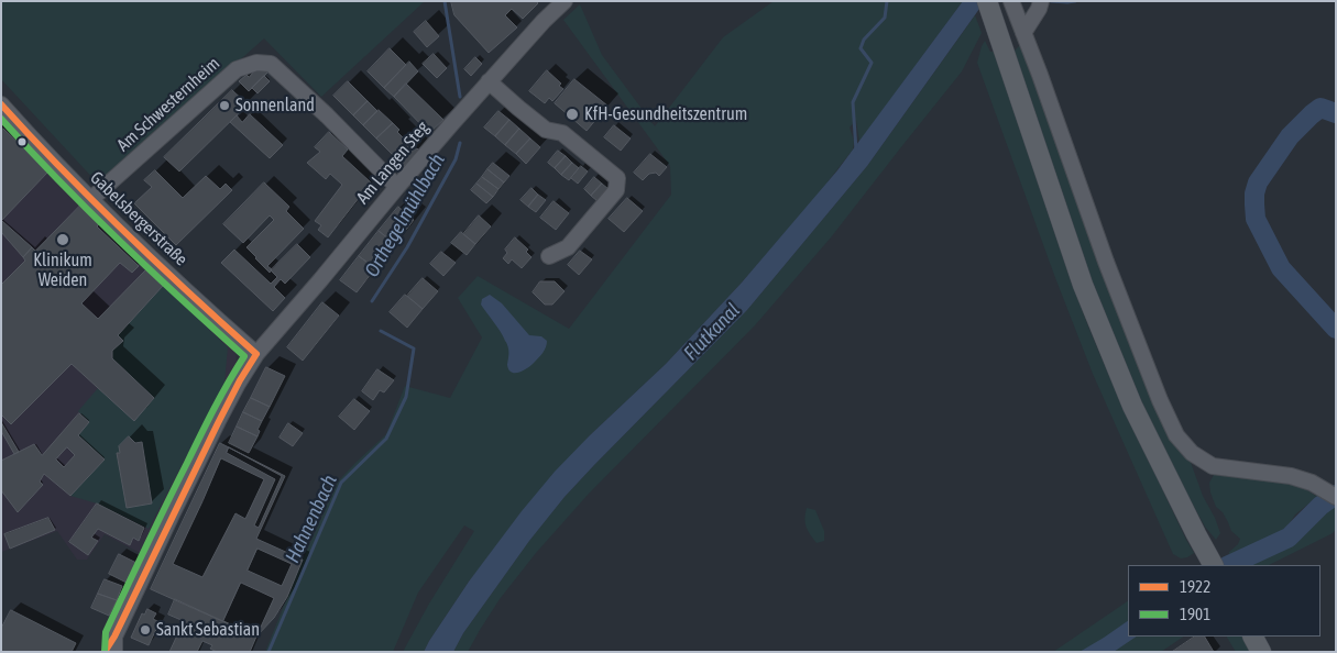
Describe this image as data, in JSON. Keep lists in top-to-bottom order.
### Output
{
  "streets": {
    "street": ["Am Schwesternheim", "Am Langen Steg", "Gabelsbergerstraße"]
  },
  "crossings": [
    ["Am Schwesternheim", "Am Langen Steg"],
    ["Am Schwesternheim", "Gabelsbergerstraße"],
    ["Am Langen Steg", "Gabelsbergerstraße"]
  ],
  "water": ["Orthegelmühlbach", "Flutkanal", "Hahnenbach"],
  "places": [
    "Sonnenland",
    "KfH-Gesundheitszentrum",
    "Klinikum Weiden",
    "Sankt Sebastian"
  ],
  "lines": ["transit line 1922", "transit line 1901"],
  "legend": ["1922", "1901"]
}
